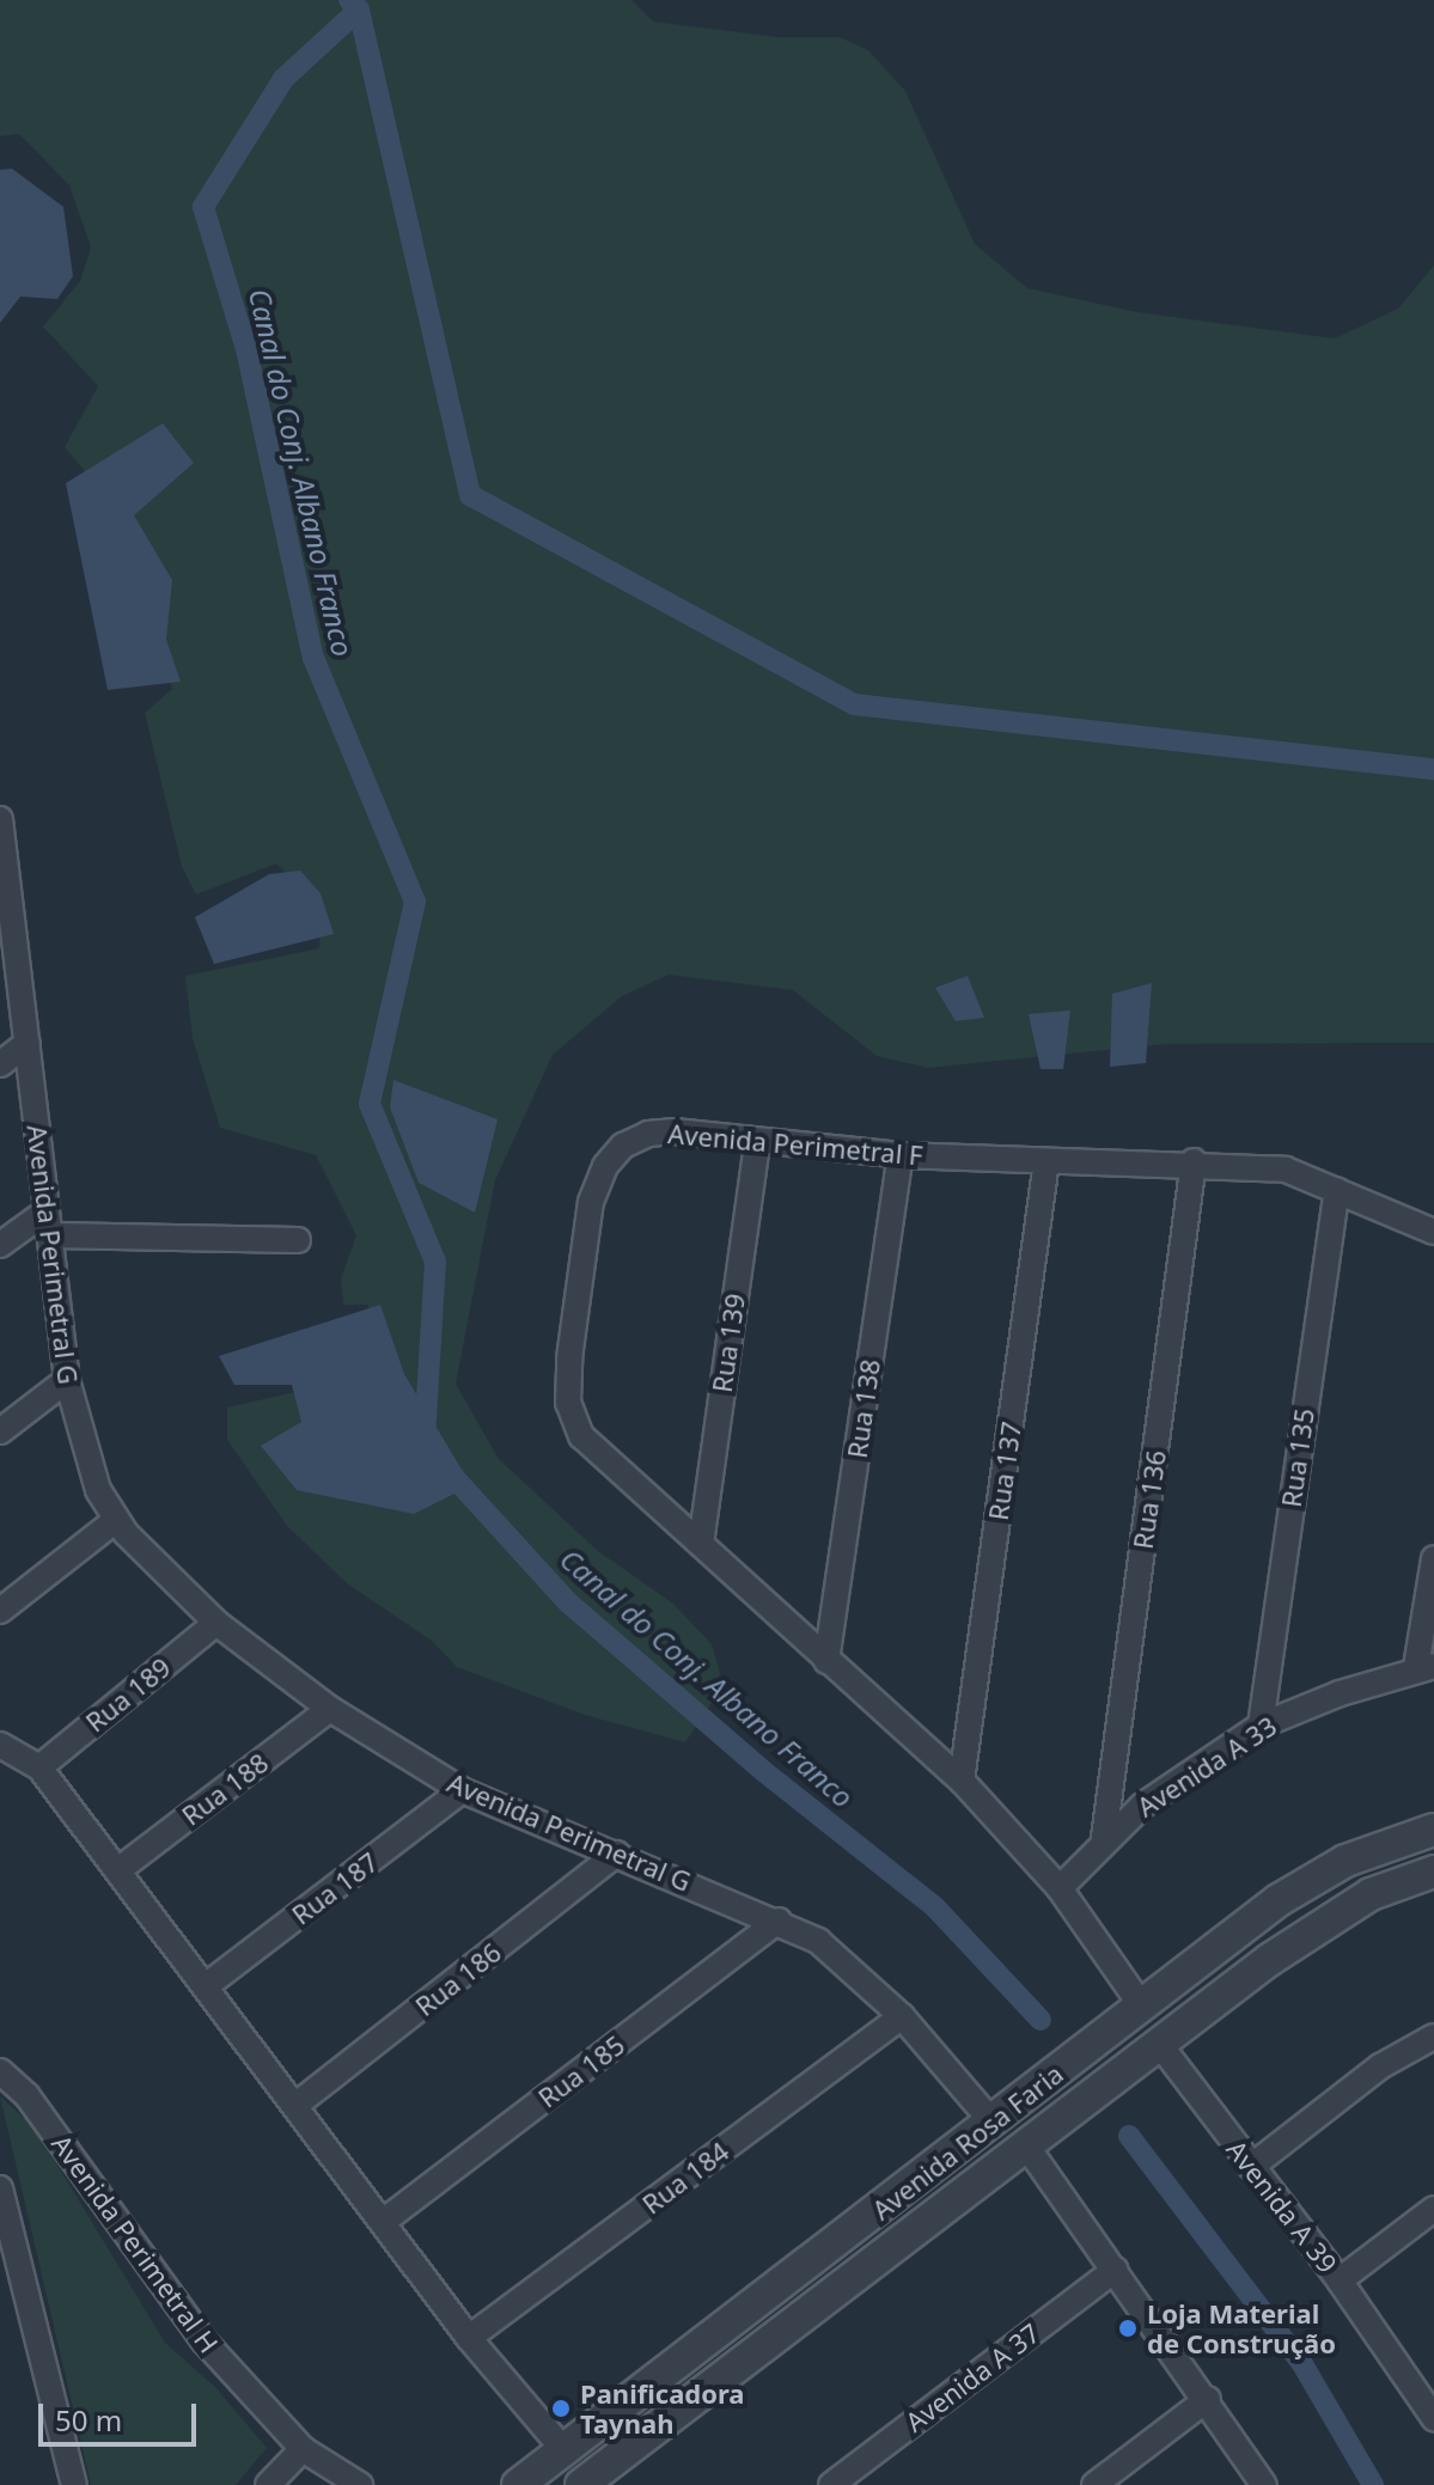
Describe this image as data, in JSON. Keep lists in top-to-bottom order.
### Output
{
  "streets": {
    "street": [
      "Avenida Perimetral F",
      "Avenida Perimetral G",
      "Rua 139",
      "Rua 138",
      "Rua 135",
      "Rua 137",
      "Rua 136",
      "Rua 189",
      "Avenida A 33",
      "Rua 188",
      "Rua 187",
      "Rua 186",
      "Rua 185",
      "Avenida Rosa Faria",
      "Rua 184",
      "Avenida A 39",
      "Avenida Perimetral H",
      "Avenida A 37"
    ]
  },
  "crossings": [
    ["Avenida Perimetral F", "Rua 139"],
    ["Avenida Perimetral F", "Rua 138"],
    ["Avenida Perimetral F", "Rua 135"],
    ["Avenida Perimetral F", "Rua 137"],
    ["Avenida Perimetral F", "Rua 136"],
    ["Avenida Perimetral F", "Avenida A 33"],
    ["Avenida Perimetral F", "Avenida Rosa Faria"],
    ["Avenida Perimetral G", "Rua 189"],
    ["Avenida Perimetral G", "Rua 188"],
    ["Avenida Perimetral G", "Rua 187"],
    ["Avenida Perimetral G", "Rua 186"],
    ["Avenida Perimetral G", "Rua 185"],
    ["Avenida Perimetral G", "Avenida Rosa Faria"],
    ["Avenida Perimetral G", "Rua 184"],
    ["Rua 135", "Avenida A 33"],
    ["Rua 136", "Avenida A 33"],
    ["Avenida Rosa Faria", "Avenida A 39"]
  ],
  "water": ["Canal do Conj. Albano Franco"],
  "places": ["Loja Material de Construção", "Panificadora Taynah"],
  "scale_bar": "50 m"
}
